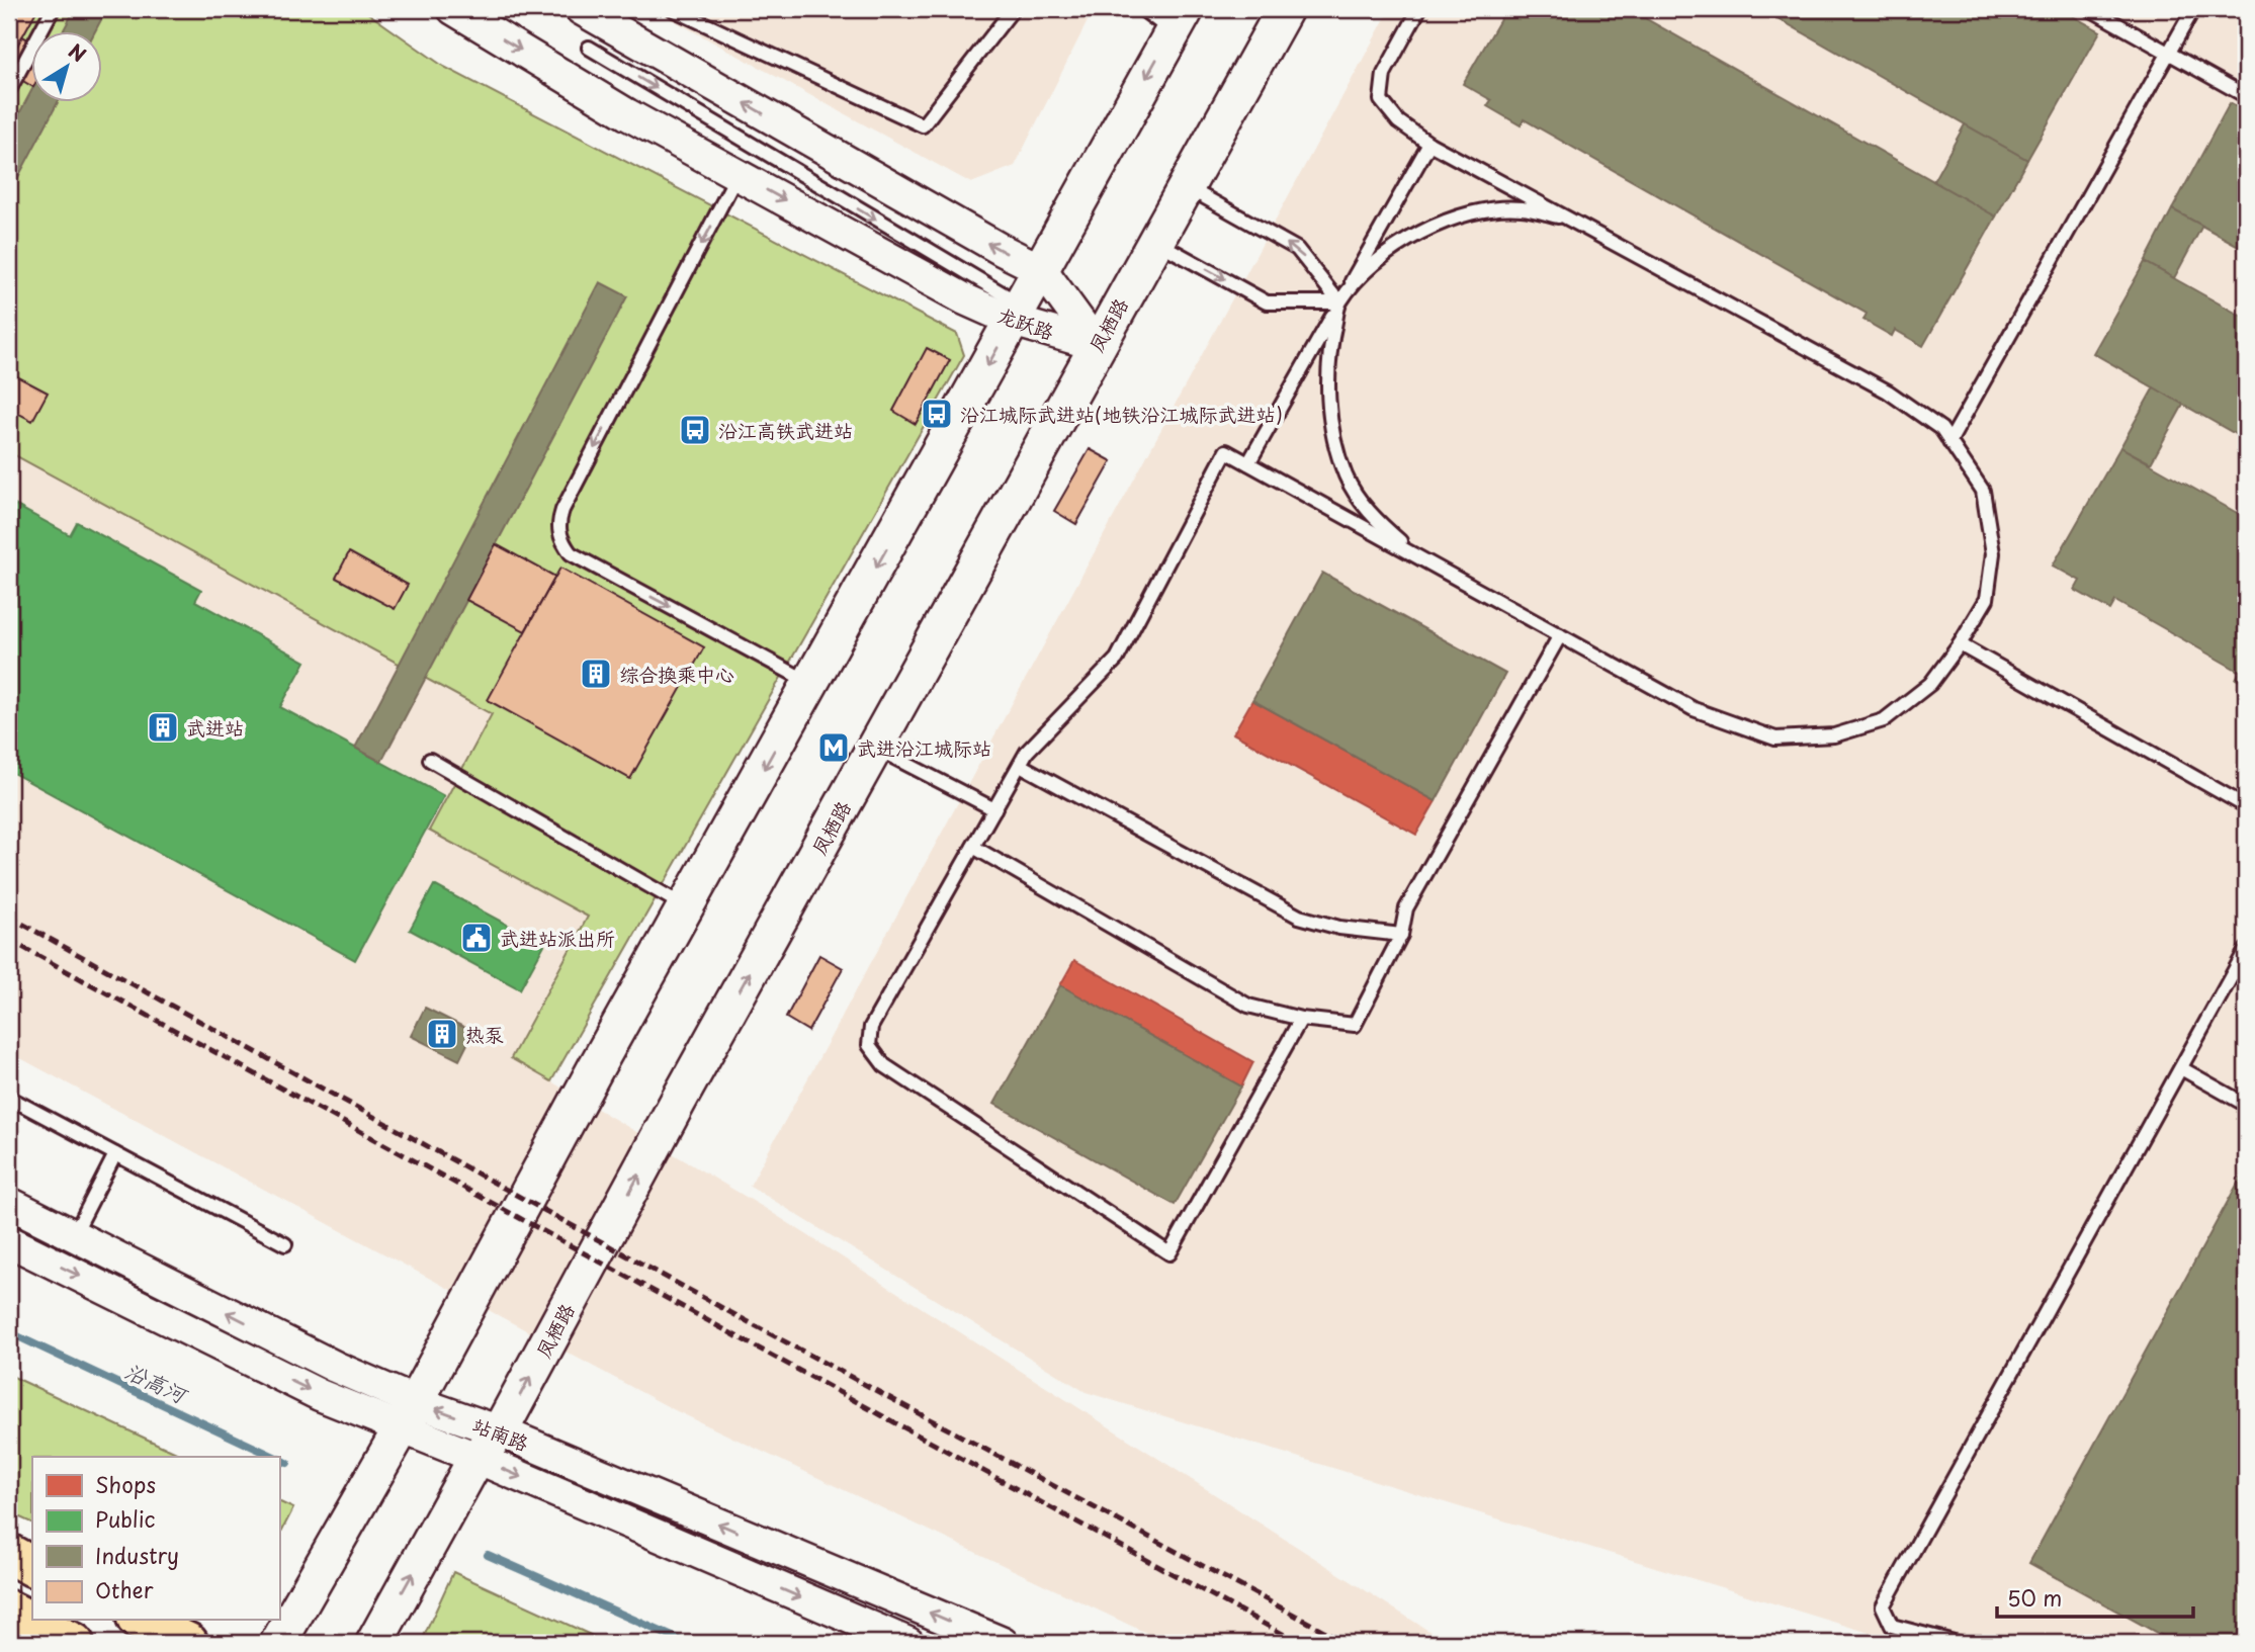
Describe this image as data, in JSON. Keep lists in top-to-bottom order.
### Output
{
  "streets": {
    "main road": ["凤栖路"],
    "street": ["龙跃路", "站南路"]
  },
  "crossings": [
    ["龙跃路", "凤栖路"],
    ["凤栖路", "站南路"]
  ],
  "water": ["沿高河"],
  "places": {
    "bus stop": ["沿江城际武进站(地铁沿江城际武进站)", "沿江高铁武进站"],
    "building": ["综合换乘中心", "武进站", "热泵"],
    "metro station": ["武进沿江城际站"],
    "public building": ["武进站派出所"]
  },
  "legend": [
    "Shops",
    "Public",
    "Industry",
    "Other"
  ],
  "scale_bar": "50 m",
  "north": "top right"
}
